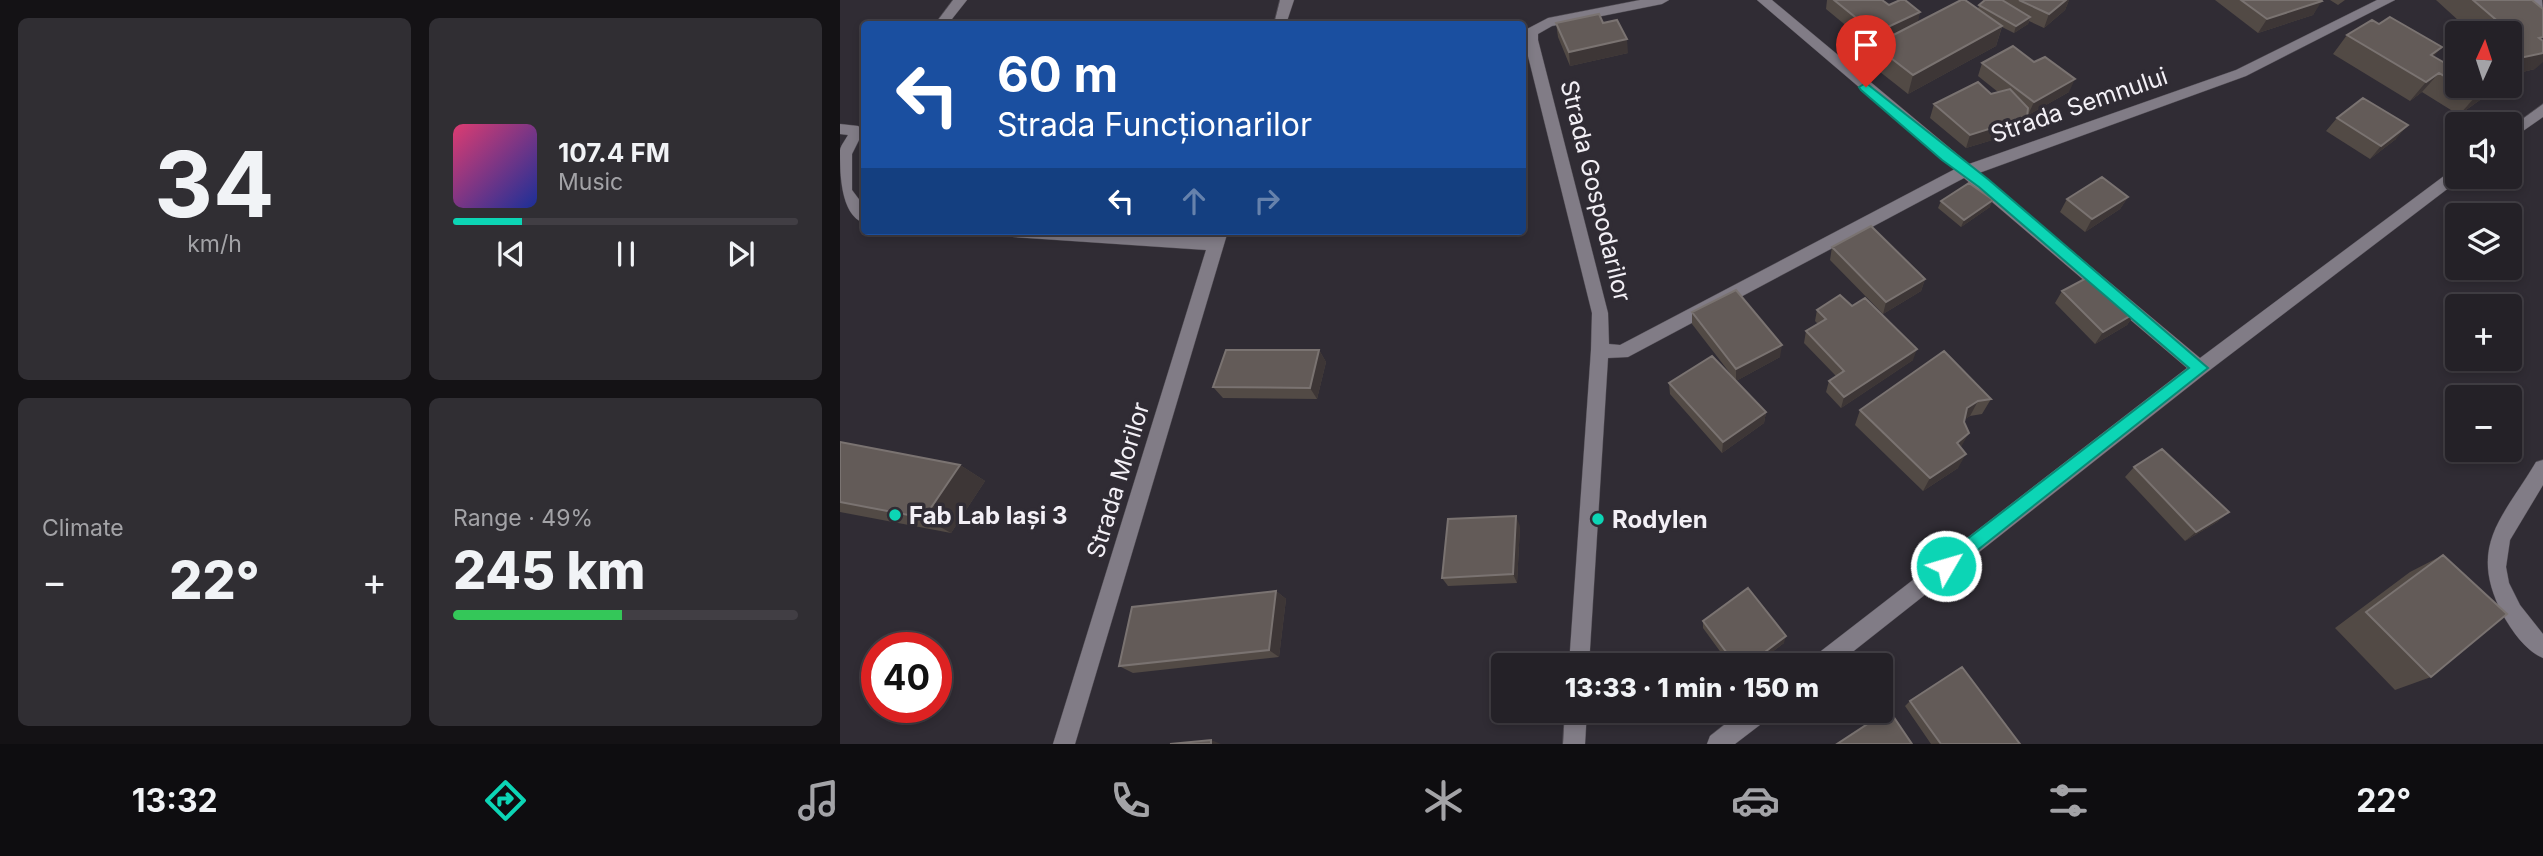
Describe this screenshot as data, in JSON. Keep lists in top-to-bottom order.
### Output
{
  "streets": {
    "street": ["Strada Semnului", "Strada Gospodarilor", "Strada Morilor"]
  },
  "crossings": [
    ["Strada Semnului", "Strada Gospodarilor"]
  ],
  "places": ["Fab Lab Iași 3", "Rodylen"],
  "north": "top",
  "page": {
    "tile": [
      ["34", "km/h"],
      "Climate",
      ["Range · 49%", "245 km"]
    ],
    "map_buttons": ["+", "−"],
    "turn": ["60 m", "Strada Funcționarilor"],
    "song": ["107.4 FM", "Music"],
    "heat": ["−", "22°", "+"],
    "limit": "40",
    "trip": "13:33 · 1 min · 150 m",
    "tabs": ["13:32", "22°"]
  }
}
